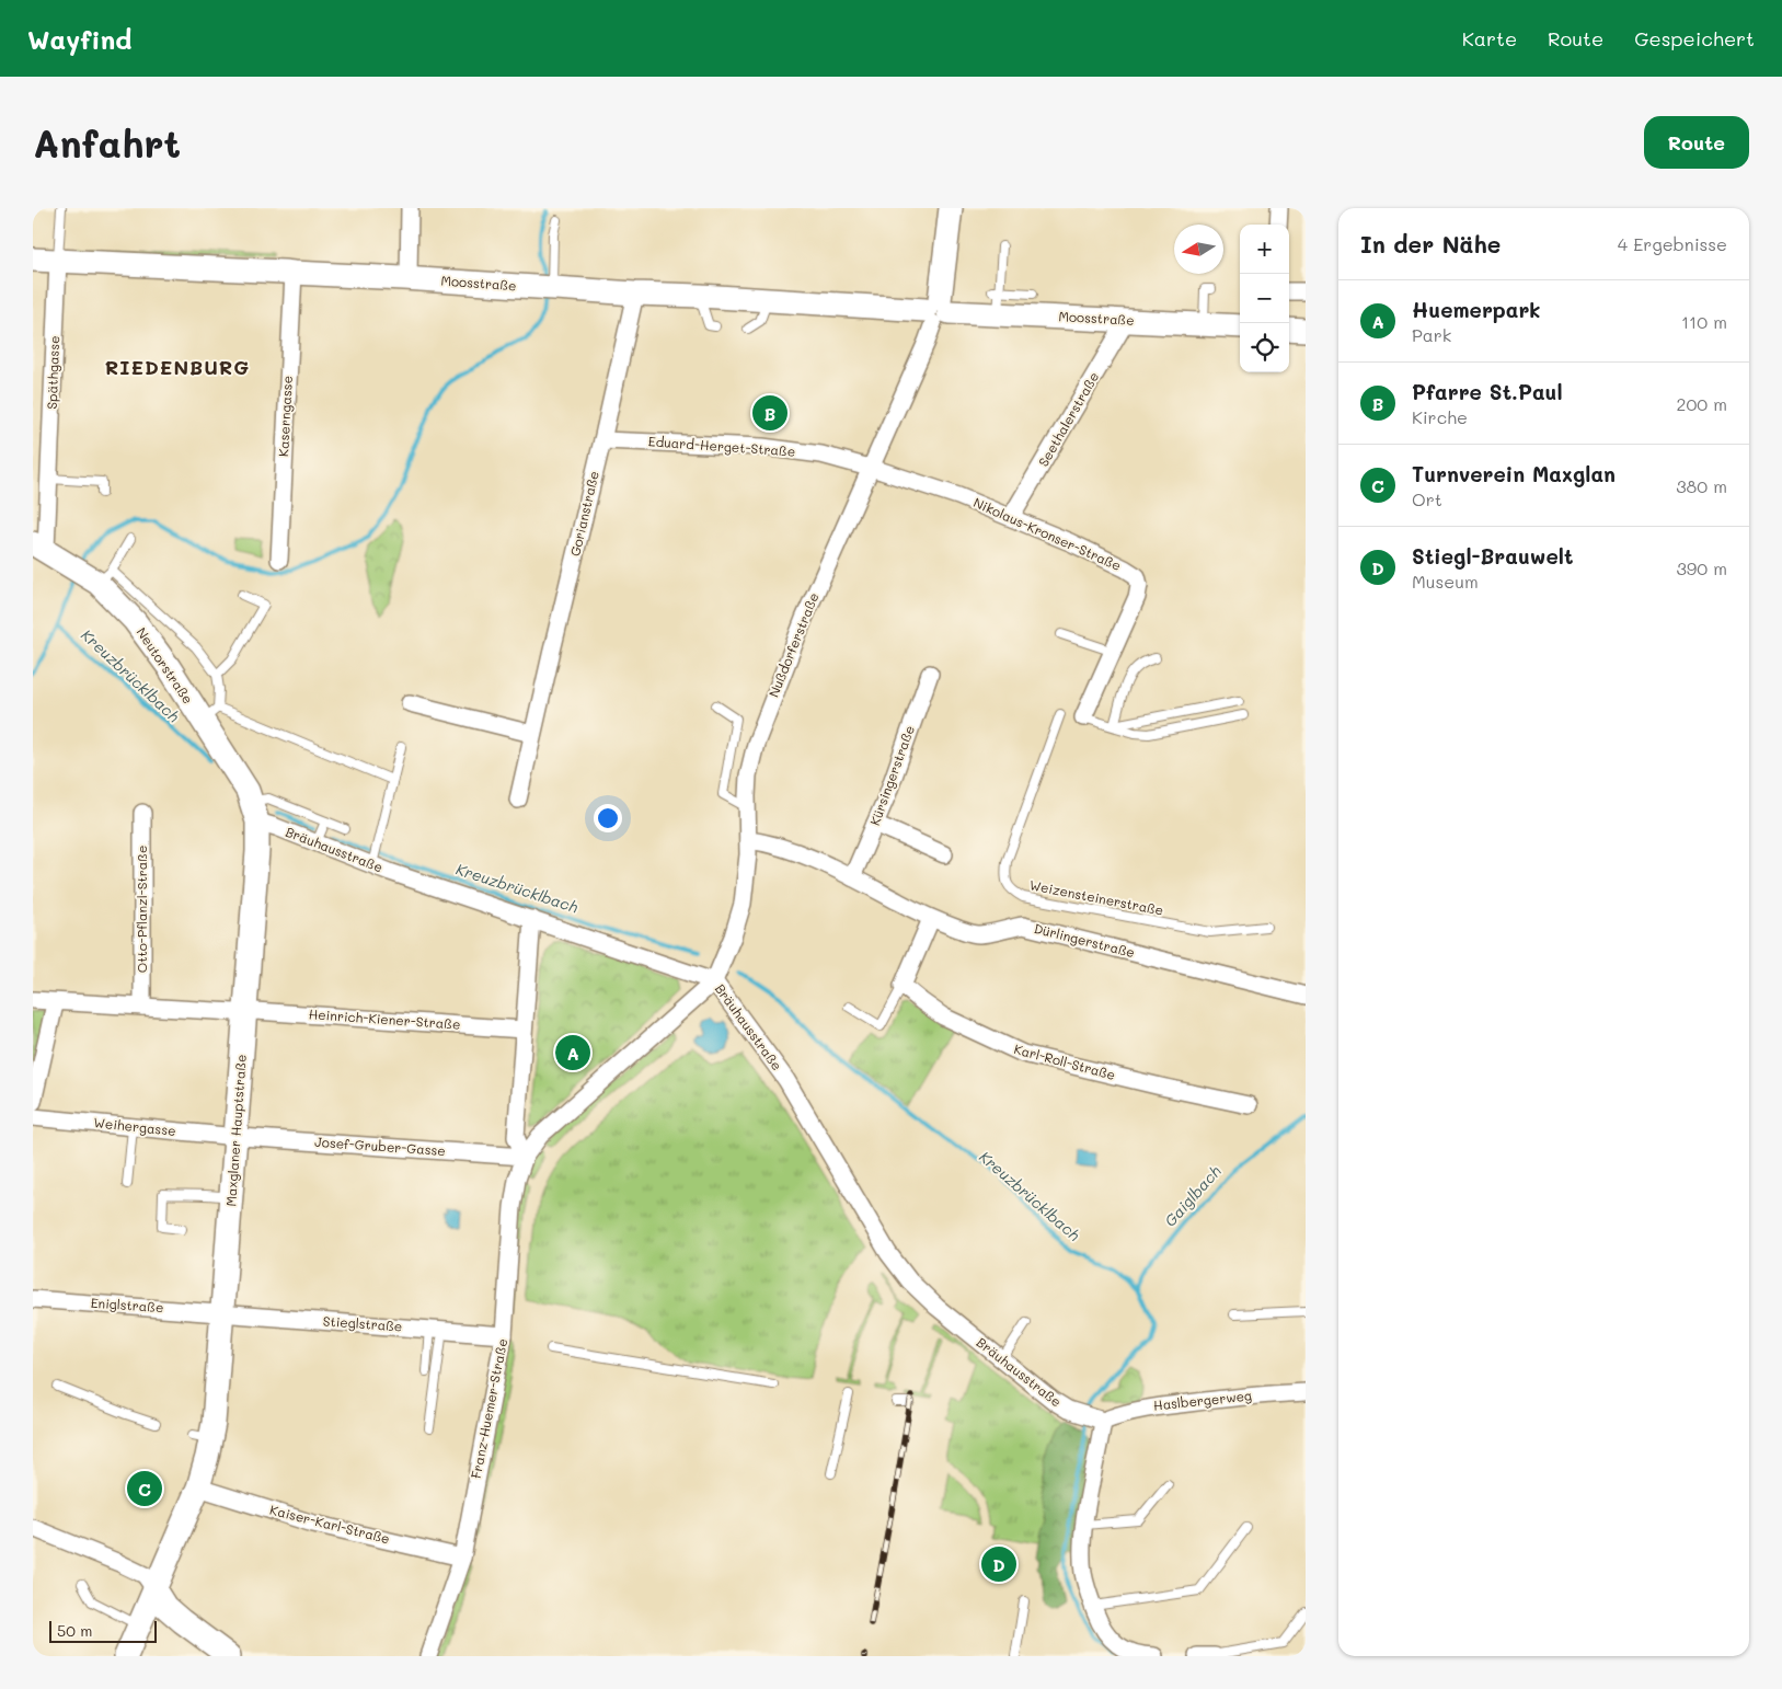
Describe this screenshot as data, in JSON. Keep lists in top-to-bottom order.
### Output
{
  "streets": {
    "street": [
      "Moosstraße",
      "Späthgasse",
      "Kaserngasse",
      "Seethalerstraße",
      "Eduard-Herget-Straße",
      "Gorianstraße",
      "Nikolaus-Kronser-Straße",
      "Nußdorferstraße",
      "Neutorstraße",
      "Kürsingerstraße",
      "Bräuhausstraße",
      "Otto-Pflanzl-Straße",
      "Dürlingerstraße",
      "Heinrich-Kiener-Straße",
      "Karl-Roll-Straße",
      "Weihergasse",
      "Maxglaner Hauptstraße",
      "Josef-Gruber-Gasse",
      "Eniglstraße",
      "Stieglstraße",
      "Haslbergerweg",
      "Franz-Huemer-Straße",
      "Kaiser-Karl-Straße"
    ],
    "lane": ["Weizensteinerstraße"]
  },
  "crossings": [
    ["Moosstraße", "Späthgasse"],
    ["Moosstraße", "Kaserngasse"],
    ["Moosstraße", "Seethalerstraße"],
    ["Moosstraße", "Gorianstraße"],
    ["Moosstraße", "Nußdorferstraße"],
    ["Späthgasse", "Neutorstraße"],
    ["Seethalerstraße", "Nikolaus-Kronser-Straße"],
    ["Eduard-Herget-Straße", "Gorianstraße"],
    ["Eduard-Herget-Straße", "Nikolaus-Kronser-Straße"],
    ["Eduard-Herget-Straße", "Nußdorferstraße"],
    ["Nikolaus-Kronser-Straße", "Nußdorferstraße"],
    ["Nußdorferstraße", "Bräuhausstraße"],
    ["Nußdorferstraße", "Dürlingerstraße"],
    ["Nußdorferstraße", "Franz-Huemer-Straße"],
    ["Neutorstraße", "Bräuhausstraße"],
    ["Neutorstraße", "Maxglaner Hauptstraße"],
    ["Kürsingerstraße", "Dürlingerstraße"],
    ["Bräuhausstraße", "Maxglaner Hauptstraße"],
    ["Bräuhausstraße", "Haslbergerweg"],
    ["Bräuhausstraße", "Franz-Huemer-Straße"],
    ["Heinrich-Kiener-Straße", "Maxglaner Hauptstraße"],
    ["Weihergasse", "Maxglaner Hauptstraße"],
    ["Weihergasse", "Josef-Gruber-Gasse"],
    ["Maxglaner Hauptstraße", "Josef-Gruber-Gasse"],
    ["Maxglaner Hauptstraße", "Eniglstraße"],
    ["Maxglaner Hauptstraße", "Stieglstraße"],
    ["Maxglaner Hauptstraße", "Kaiser-Karl-Straße"],
    ["Josef-Gruber-Gasse", "Franz-Huemer-Straße"],
    ["Eniglstraße", "Stieglstraße"],
    ["Stieglstraße", "Franz-Huemer-Straße"],
    ["Franz-Huemer-Straße", "Kaiser-Karl-Straße"]
  ],
  "districts": ["RIEDENBURG"],
  "water": ["Kreuzbrücklbach", "Gaiglbach"],
  "scale_bar": "50 m",
  "north": "left",
  "page": {
    "header": "Wayfind",
    "nav": ["Karte", "Route", "Gespeichert"],
    "buttons": "Route",
    "title": "Anfahrt",
    "heading": ["In der Nähe", "4 Ergebnisse"],
    "map_buttons": ["+", "−"],
    "list": [
      {
        "mark": "A",
        "name": "Huemerpark",
        "note": "Park",
        "value": "110 m"
      },
      {
        "mark": "B",
        "name": "Pfarre St.Paul",
        "note": "Kirche",
        "value": "200 m"
      },
      {
        "mark": "C",
        "name": "Turnverein Maxglan",
        "note": "Ort",
        "value": "380 m"
      },
      {
        "mark": "D",
        "name": "Stiegl-Brauwelt",
        "note": "Museum",
        "value": "390 m"
      }
    ],
    "pins": [
      "B",
      "A",
      "C",
      "D"
    ],
    "scale": "50 m"
  }
}
